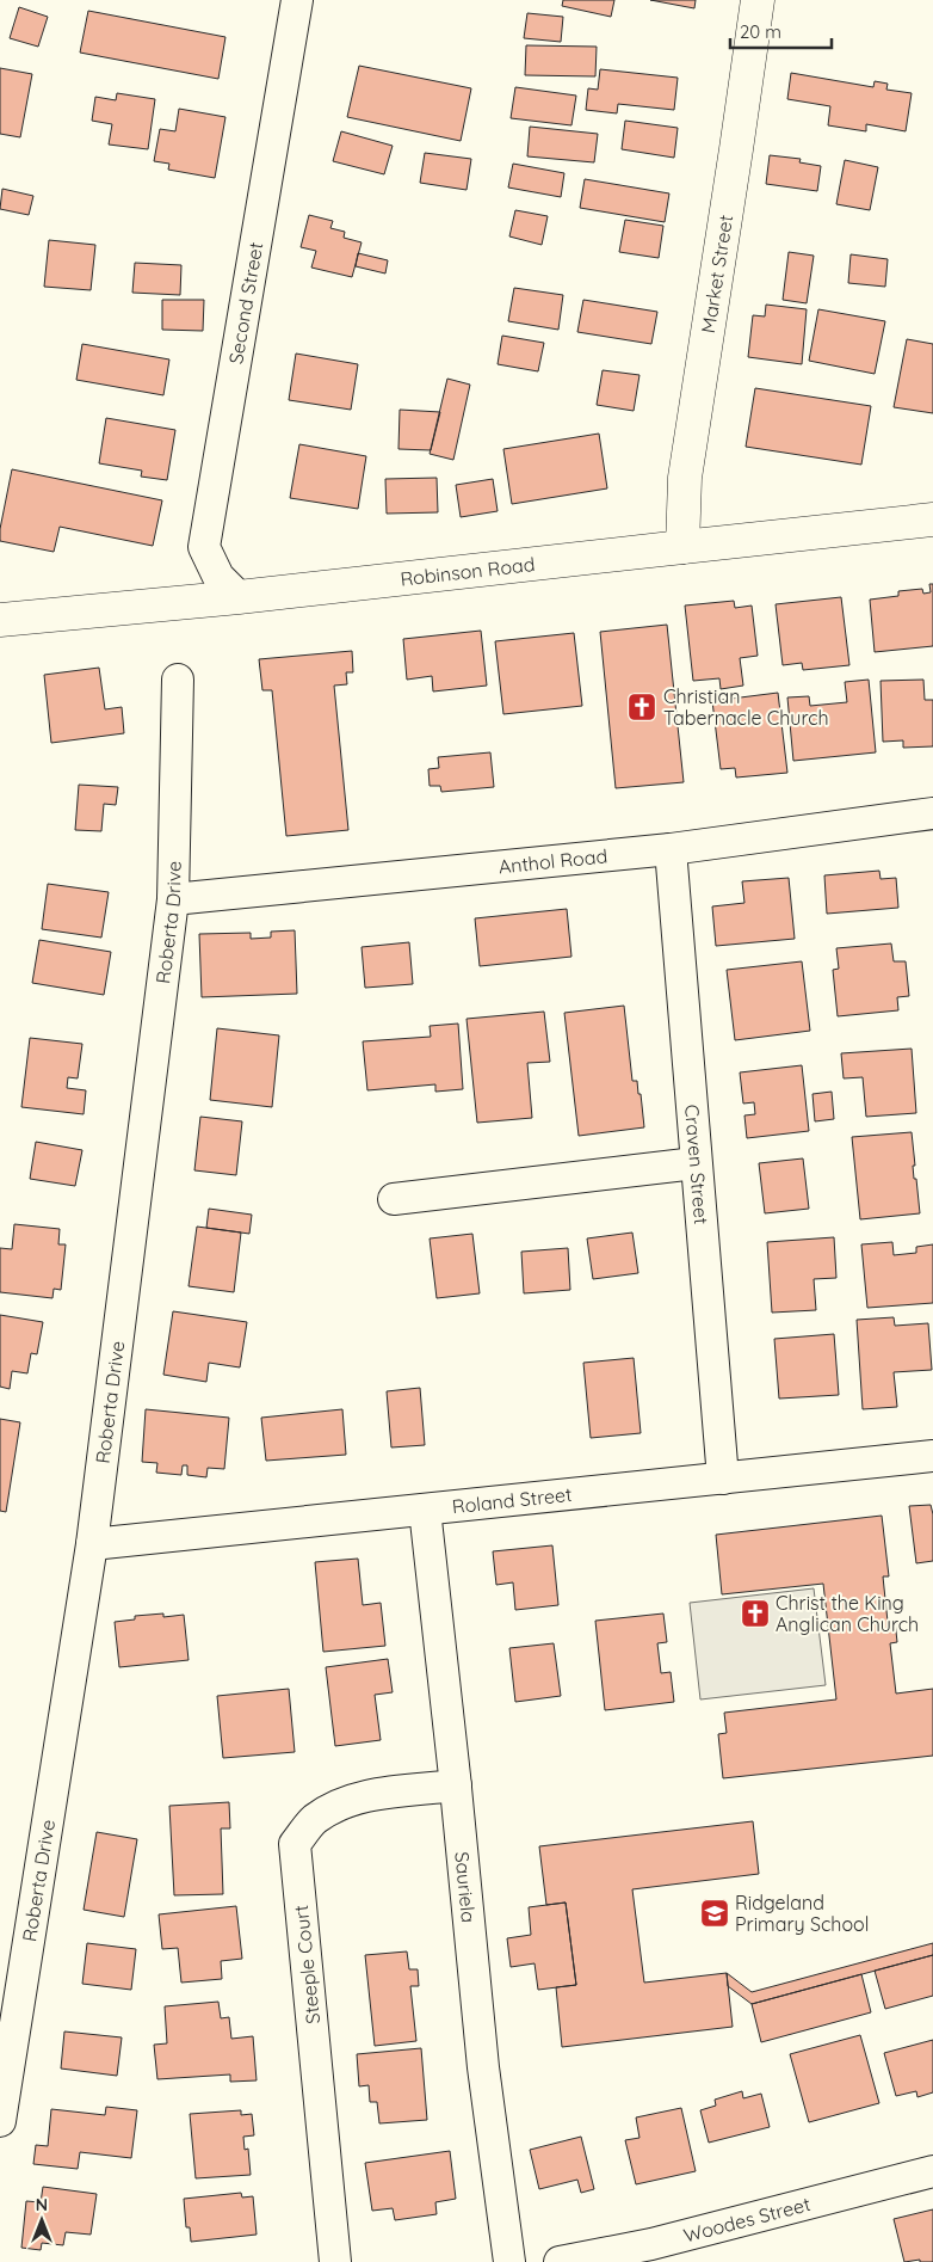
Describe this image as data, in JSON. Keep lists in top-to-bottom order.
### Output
{
  "streets": {
    "main road": ["Market Street", "Robinson Road"],
    "street": [
      "Second Street",
      "Anthol Road",
      "Roberta Drive",
      "Craven Street",
      "Roland Street",
      "Sauriela",
      "Steeple Court",
      "Woodes Street"
    ]
  },
  "crossings": [
    ["Market Street", "Robinson Road"],
    ["Second Street", "Robinson Road"],
    ["Anthol Road", "Roberta Drive"],
    ["Anthol Road", "Craven Street"],
    ["Roberta Drive", "Roland Street"],
    ["Craven Street", "Roland Street"],
    ["Roland Street", "Sauriela"],
    ["Sauriela", "Steeple Court"]
  ],
  "places": {
    "church": ["Christian Tabernacle Church", "Christ the King Anglican Church"],
    "school or university": ["Ridgeland Primary School"]
  },
  "scale_bar": "20 m",
  "north": "top"
}
